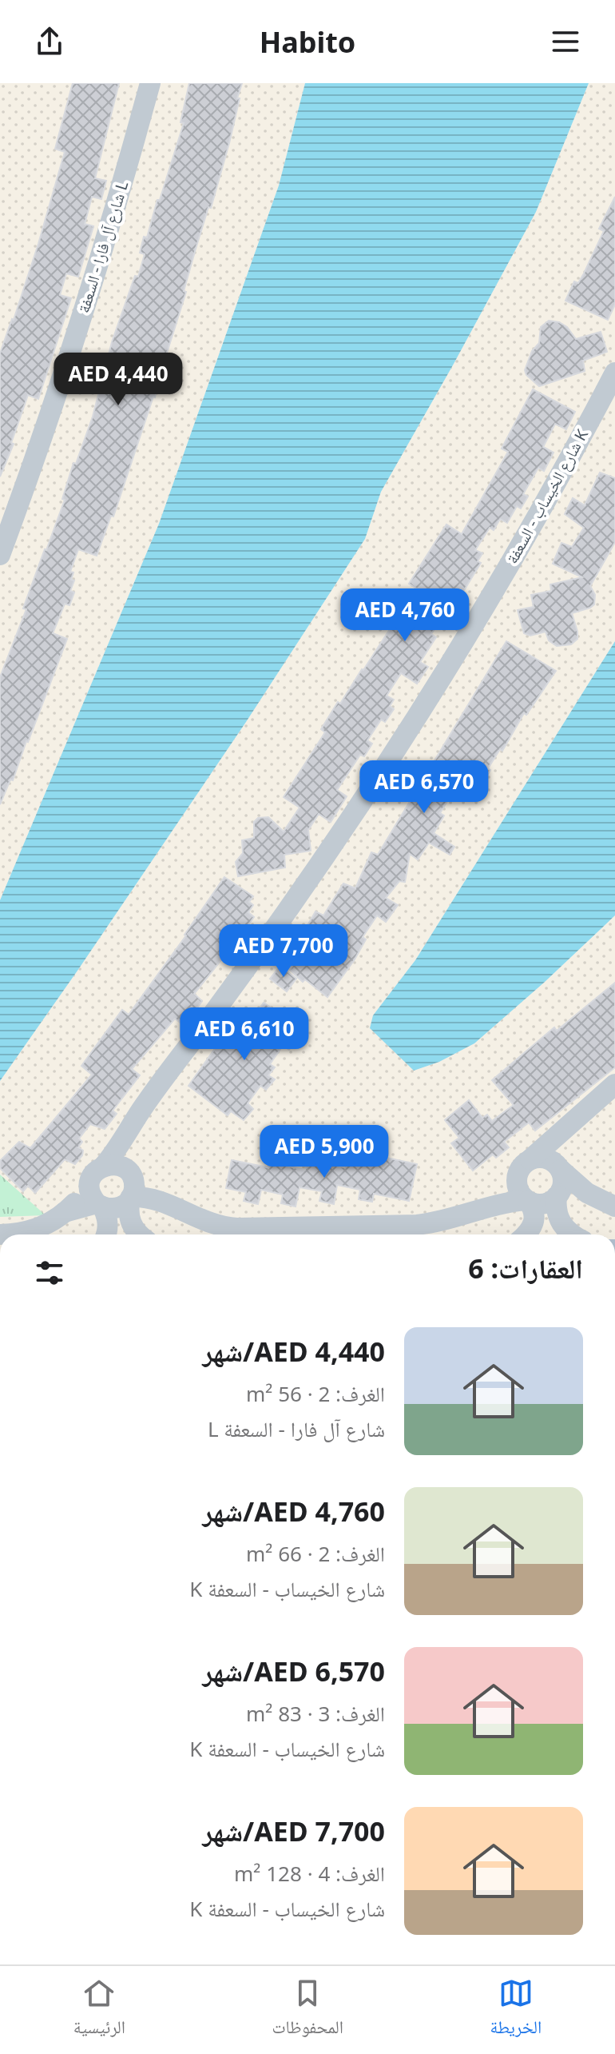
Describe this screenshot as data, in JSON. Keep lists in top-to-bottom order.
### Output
{
  "streets": {
    "street": ["شارع آل فارا - السعفة L", "شارع الخيساب - السعفة K"]
  },
  "page": {
    "header": "Habito",
    "price": [
      "AED 4,440",
      "AED 4,760",
      "AED 6,570",
      "AED 7,700",
      "AED 6,610",
      "AED 5,900"
    ],
    "heading": "العقارات: 6",
    "list": [
      {
        "name": "AED 4,440/شهر",
        "note": "الغرف: 2 · 56 m² · شارع آل فارا - السعفة L"
      },
      {
        "name": "AED 4,760/شهر",
        "note": "الغرف: 2 · 66 m² · شارع الخيساب - السعفة K"
      },
      {
        "name": "AED 6,570/شهر",
        "note": "الغرف: 3 · 83 m² · شارع الخيساب - السعفة K"
      },
      {
        "name": "AED 7,700/شهر",
        "note": "الغرف: 4 · 128 m² · شارع الخيساب - السعفة K"
      }
    ],
    "tabs": ["الخريطة", "المحفوظات", "الرئيسية"]
  }
}
